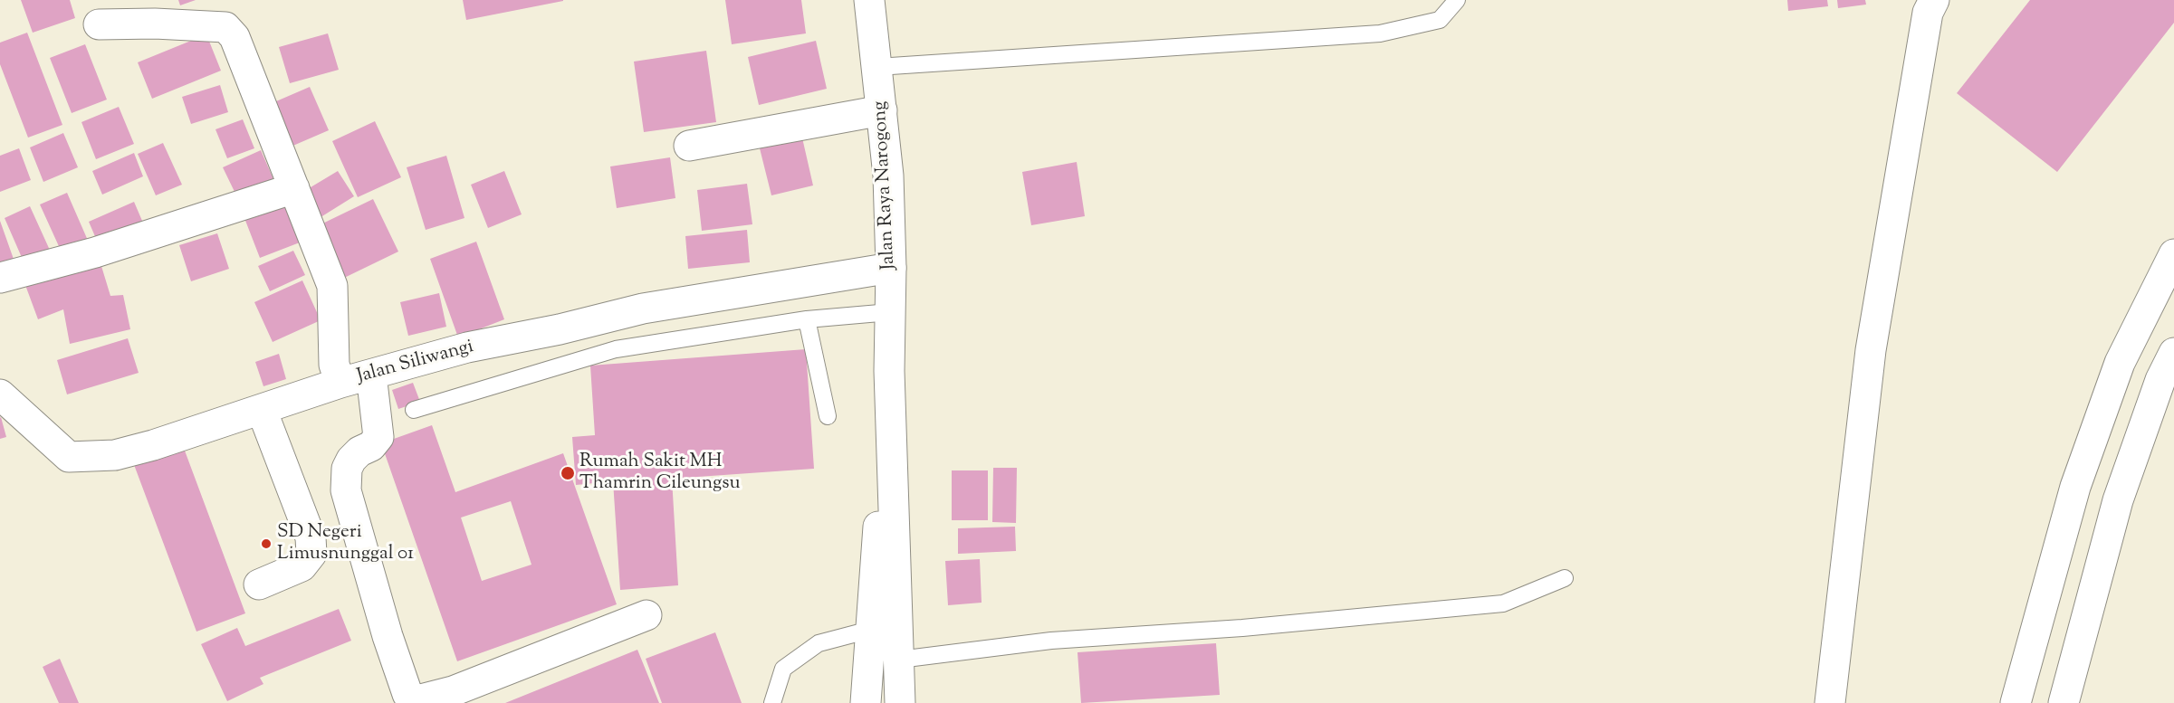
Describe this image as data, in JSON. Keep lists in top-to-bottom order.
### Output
{
  "streets": {
    "main road": ["Jalan Raya Narogong", "Jalan Siliwangi"]
  },
  "crossings": [
    ["Jalan Raya Narogong", "Jalan Siliwangi"]
  ],
  "places": ["Rumah Sakit MH Thamrin Cileungsu", "SD Negeri Limusnunggal 01"]
}
